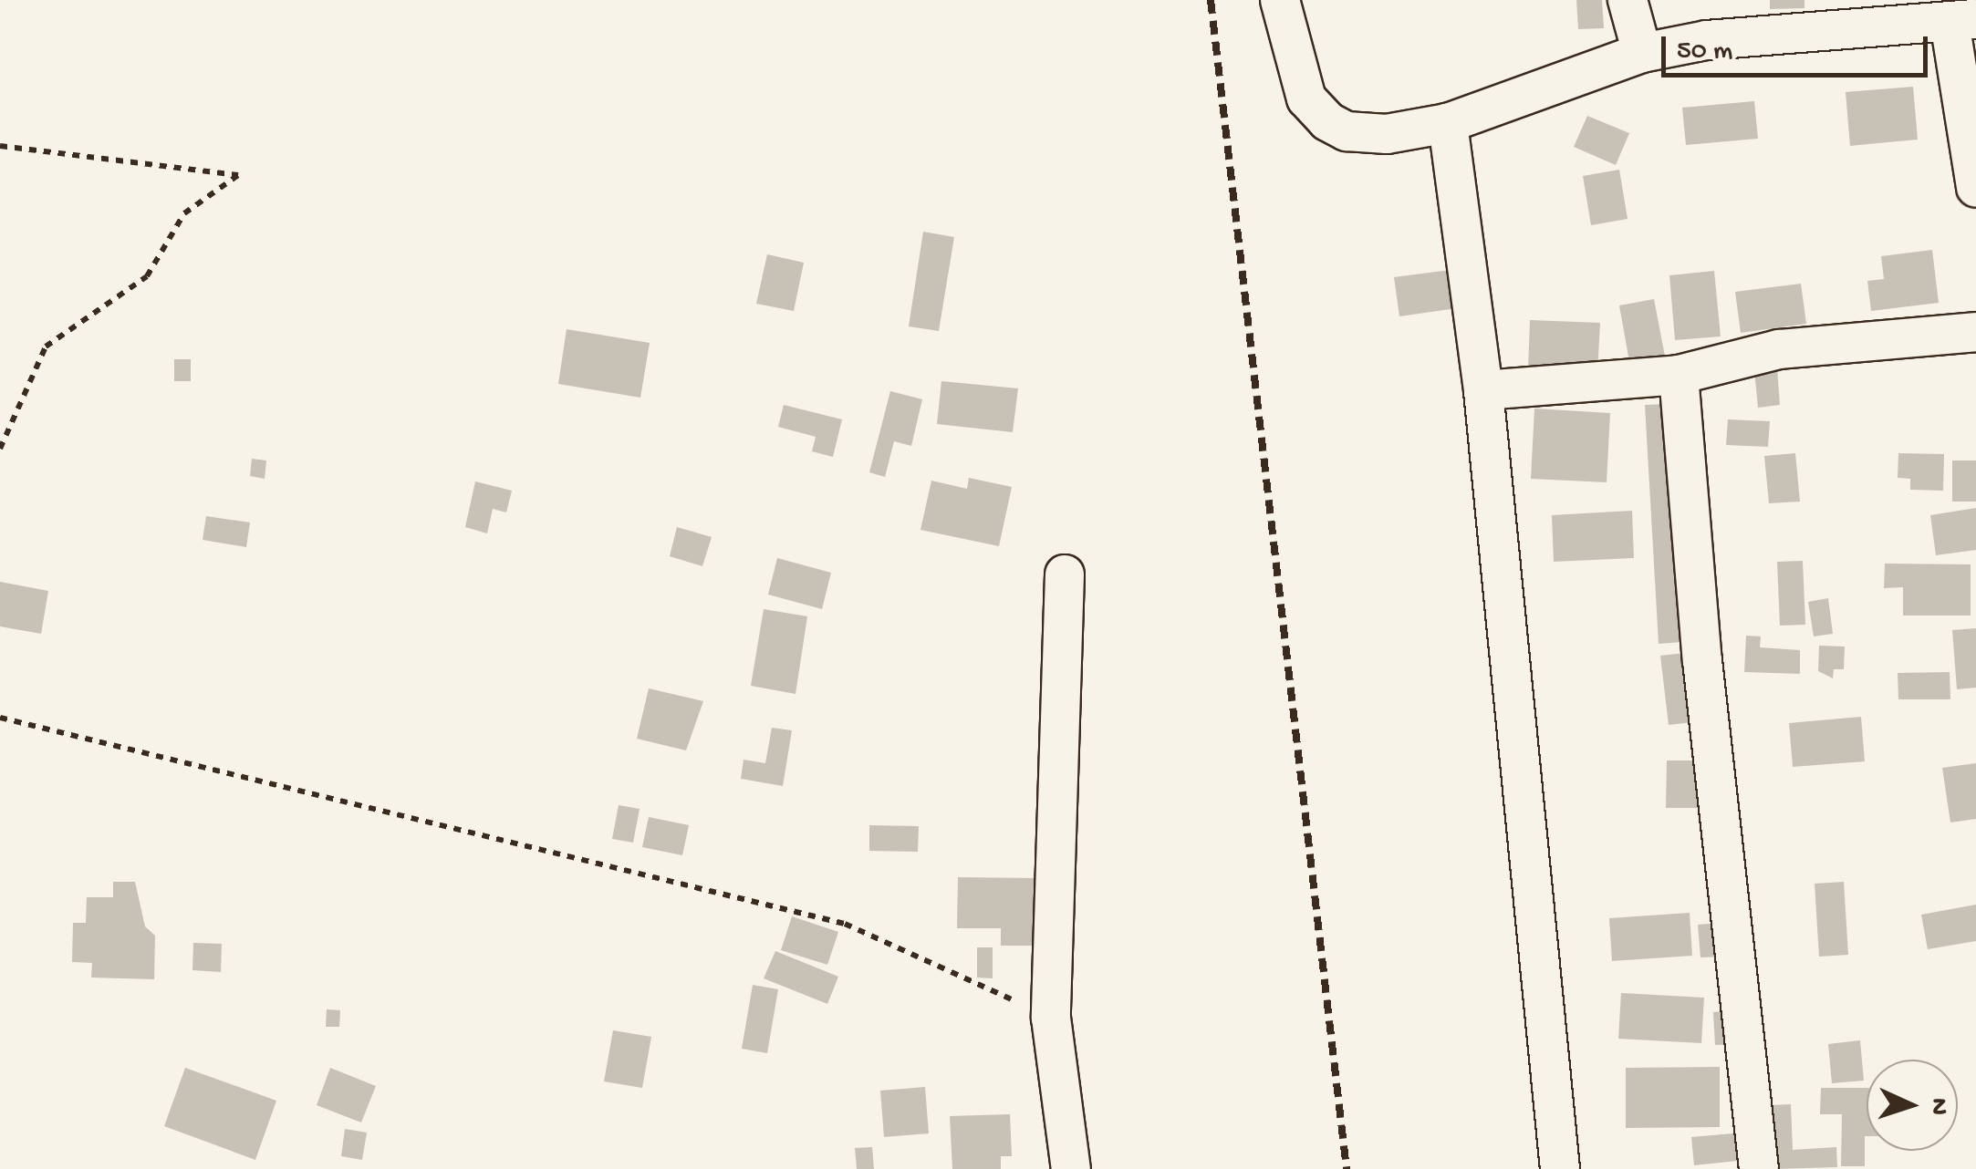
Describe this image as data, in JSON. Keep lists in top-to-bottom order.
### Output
{
  "scale_bar": "50 m",
  "north": "right"
}
